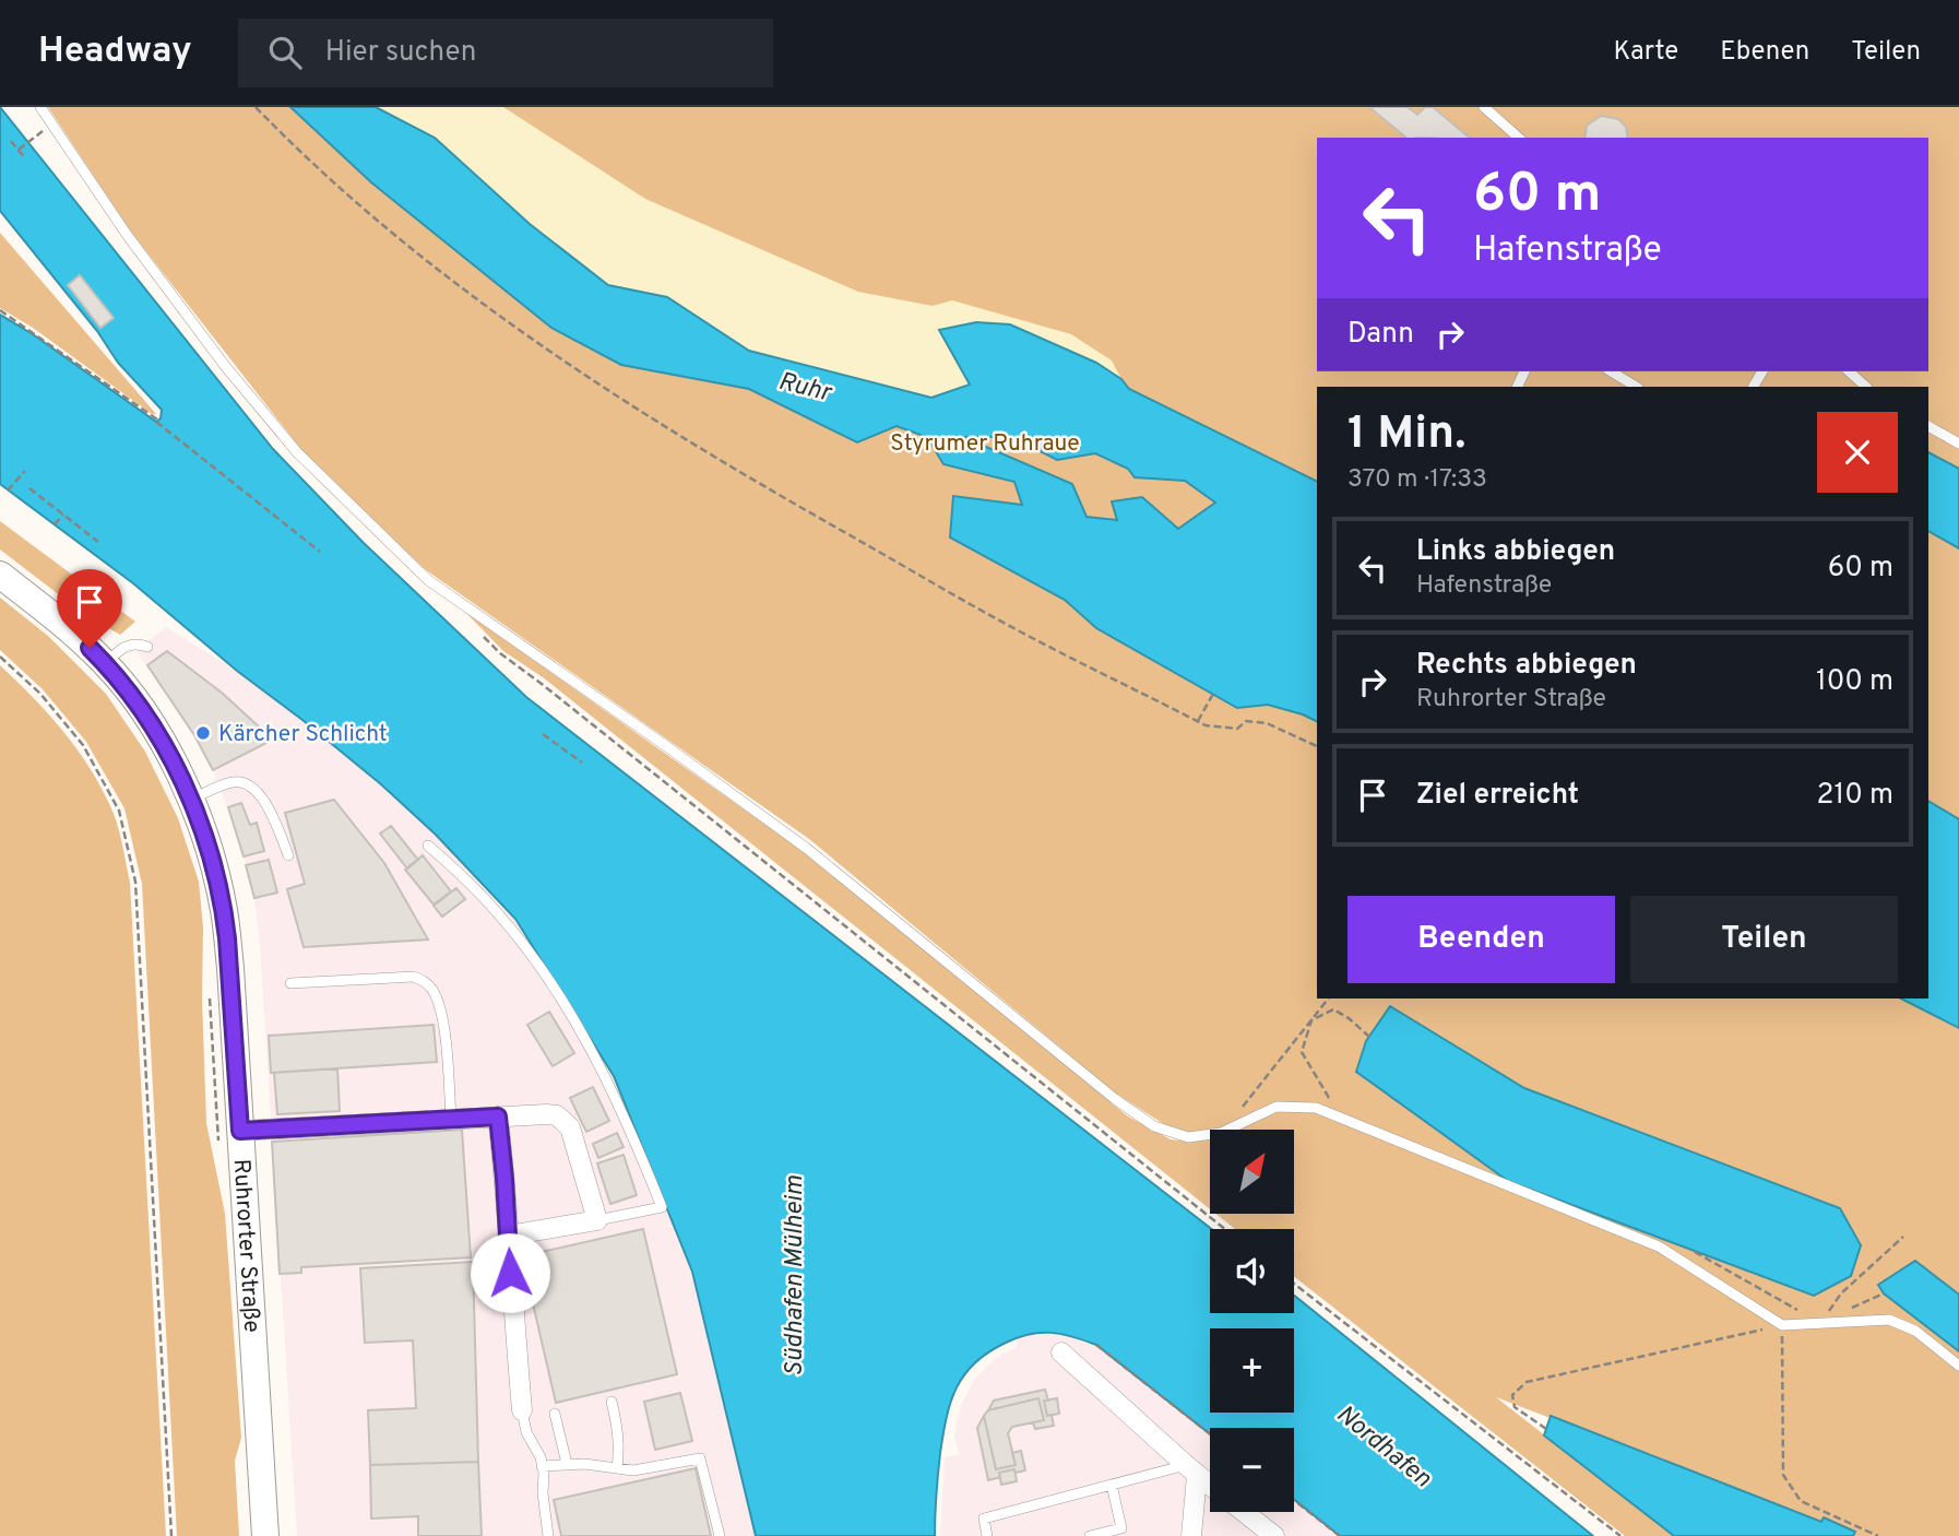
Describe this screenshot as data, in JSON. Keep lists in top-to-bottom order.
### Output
{
  "streets": {
    "main road": ["Ruhrorter Straße"]
  },
  "water": ["Ruhr", "Südhafen Mülheim", "Nordhafen"],
  "parks": ["Styrumer Ruhraue"],
  "places": ["Kärcher Schlicht"],
  "north": "top right",
  "page": {
    "header": "Headway",
    "search": "Hier suchen",
    "nav": ["Karte", "Ebenen", "Teilen"],
    "turn": ["60 m", "Hafenstraße"],
    "then": "Dann",
    "heading": ["1 Min.", "370 m · 17:33"],
    "list": [
      {
        "name": "Links abbiegen",
        "note": "Hafenstraße",
        "value": "60 m"
      },
      {
        "name": "Rechts abbiegen",
        "note": "Ruhrorter Straße",
        "value": "100 m"
      },
      {
        "name": "Ziel erreicht",
        "value": "210 m"
      }
    ],
    "buttons": ["Beenden", "Teilen"],
    "map_buttons": ["+", "−"]
  }
}
